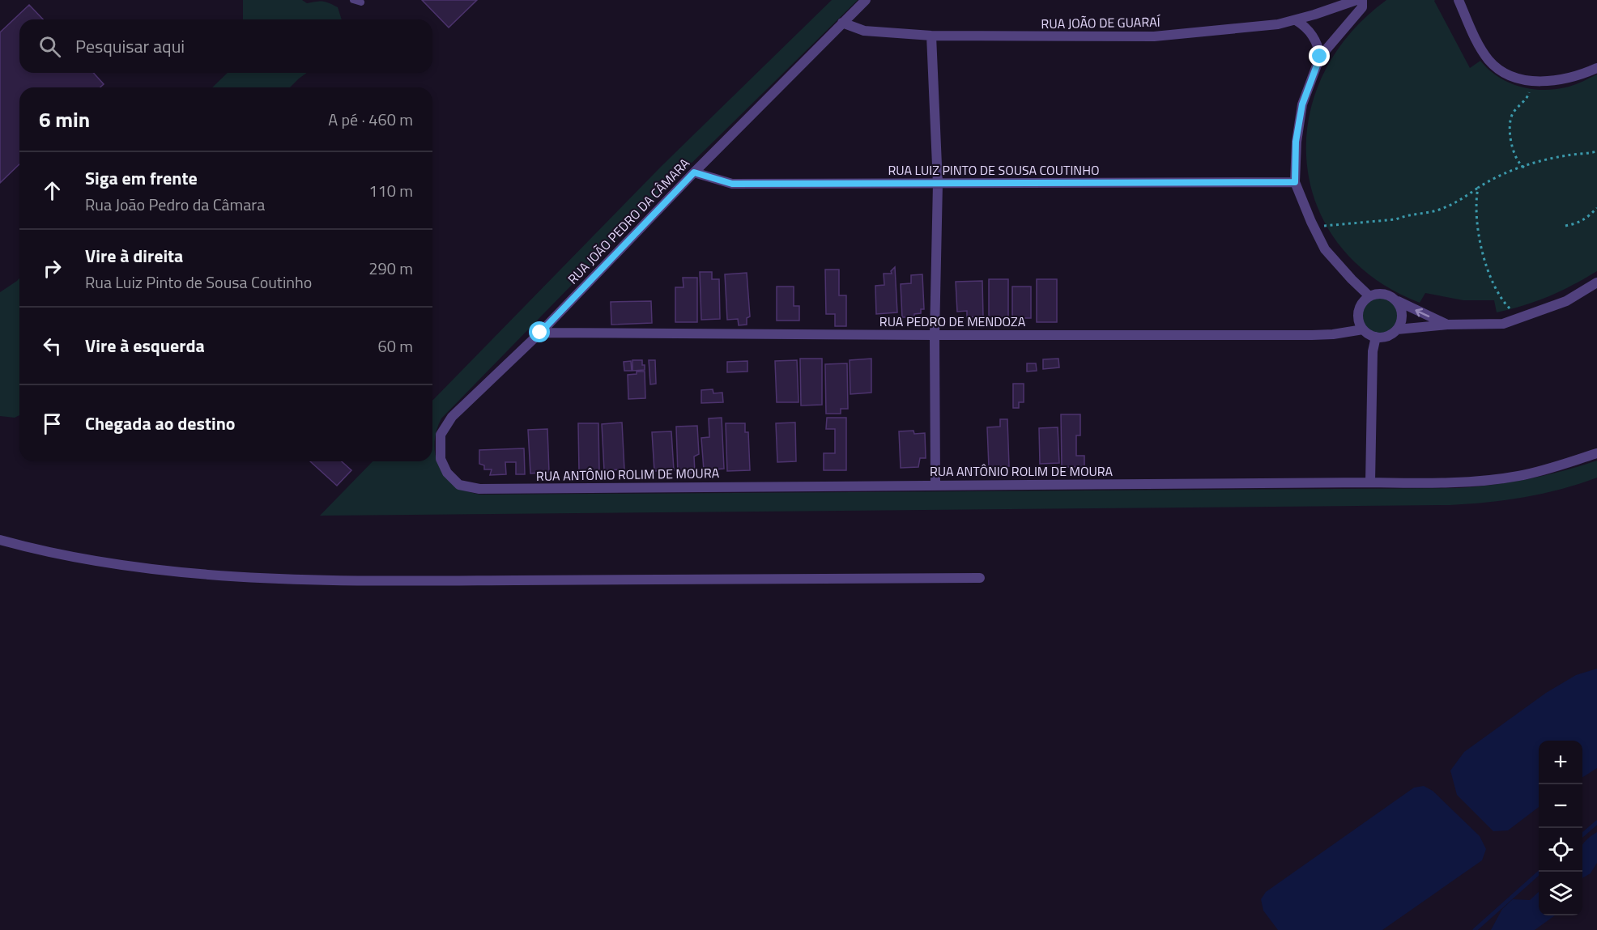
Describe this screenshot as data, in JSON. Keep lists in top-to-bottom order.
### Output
{
  "streets": {
    "street": [
      "RUA JOÃO DE GUARAÍ",
      "RUA LUIZ PINTO DE SOUSA COUTINHO",
      "RUA JOÃO PEDRO DA CÂMARA",
      "RUA PEDRO DE MENDOZA",
      "RUA ANTÔNIO ROLIM DE MOURA"
    ]
  },
  "crossings": [
    ["RUA JOÃO DE GUARAÍ", "RUA JOÃO PEDRO DA CÂMARA"],
    ["RUA LUIZ PINTO DE SOUSA COUTINHO", "RUA JOÃO PEDRO DA CÂMARA"],
    ["RUA JOÃO PEDRO DA CÂMARA", "RUA PEDRO DE MENDOZA"],
    ["RUA JOÃO PEDRO DA CÂMARA", "RUA ANTÔNIO ROLIM DE MOURA"]
  ],
  "page": {
    "search": "Pesquisar aqui",
    "heading": ["6 min", "A pé · 460 m"],
    "list": [
      ["Siga em frente", "Rua João Pedro da Câmara", "110 m"],
      ["Vire à direita", "Rua Luiz Pinto de Sousa Coutinho", "290 m"],
      ["Vire à esquerda", "60 m"],
      "Chegada ao destino"
    ],
    "map_buttons": ["+", "−"]
  }
}
